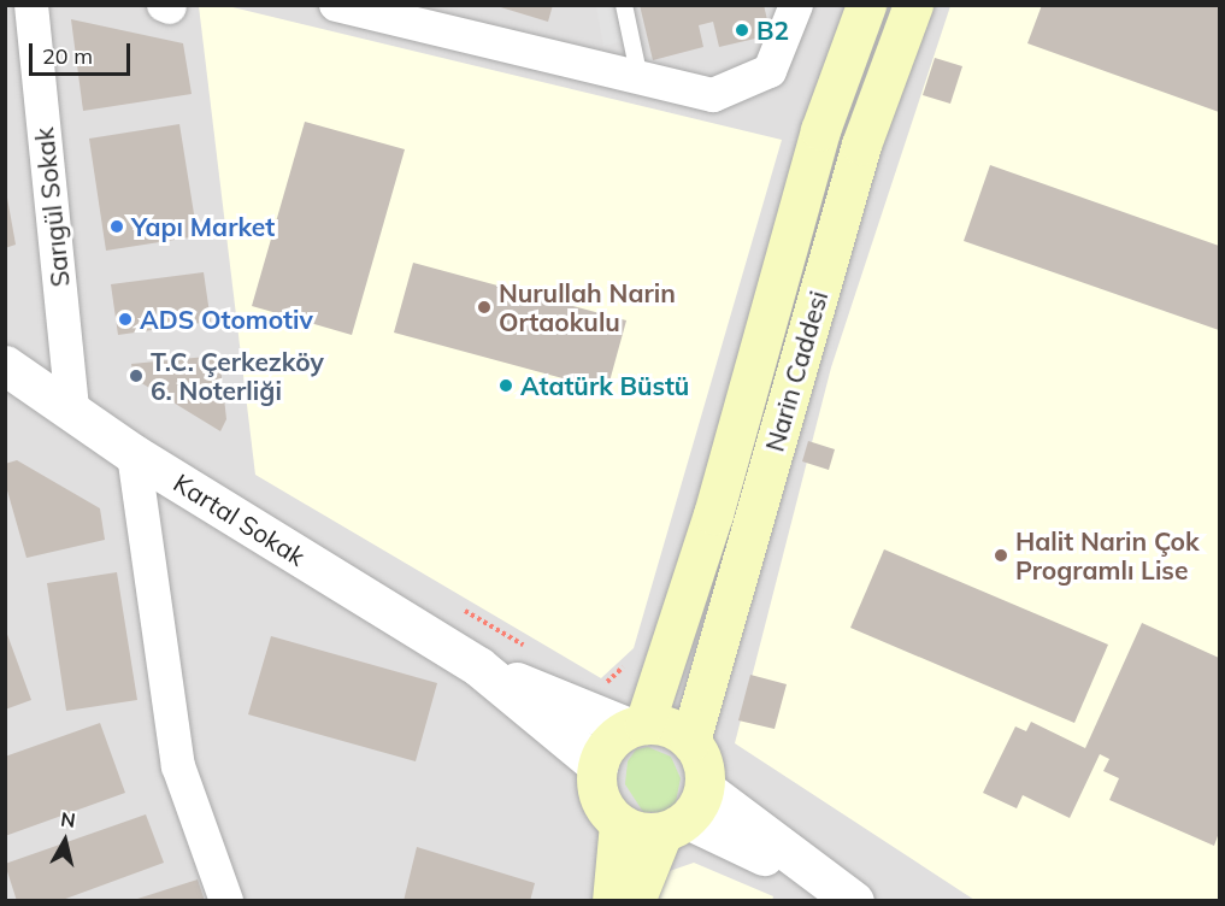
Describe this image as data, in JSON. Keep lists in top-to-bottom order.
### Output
{
  "streets": {
    "main road": ["Narin Caddesi"],
    "street": ["Sarıgül Sokak", "Kartal Sokak"]
  },
  "crossings": [
    ["Sarıgül Sokak", "Kartal Sokak"]
  ],
  "places": [
    "B2",
    "Yapı Market",
    "Nurullah Narin Ortaokulu",
    "ADS Otomotiv",
    "T.C. Çerkezköy 6. Noterliği",
    "Atatürk Büstü",
    "Halit Narin Çok Programlı Lise"
  ],
  "scale_bar": "20 m",
  "north": "top"
}
